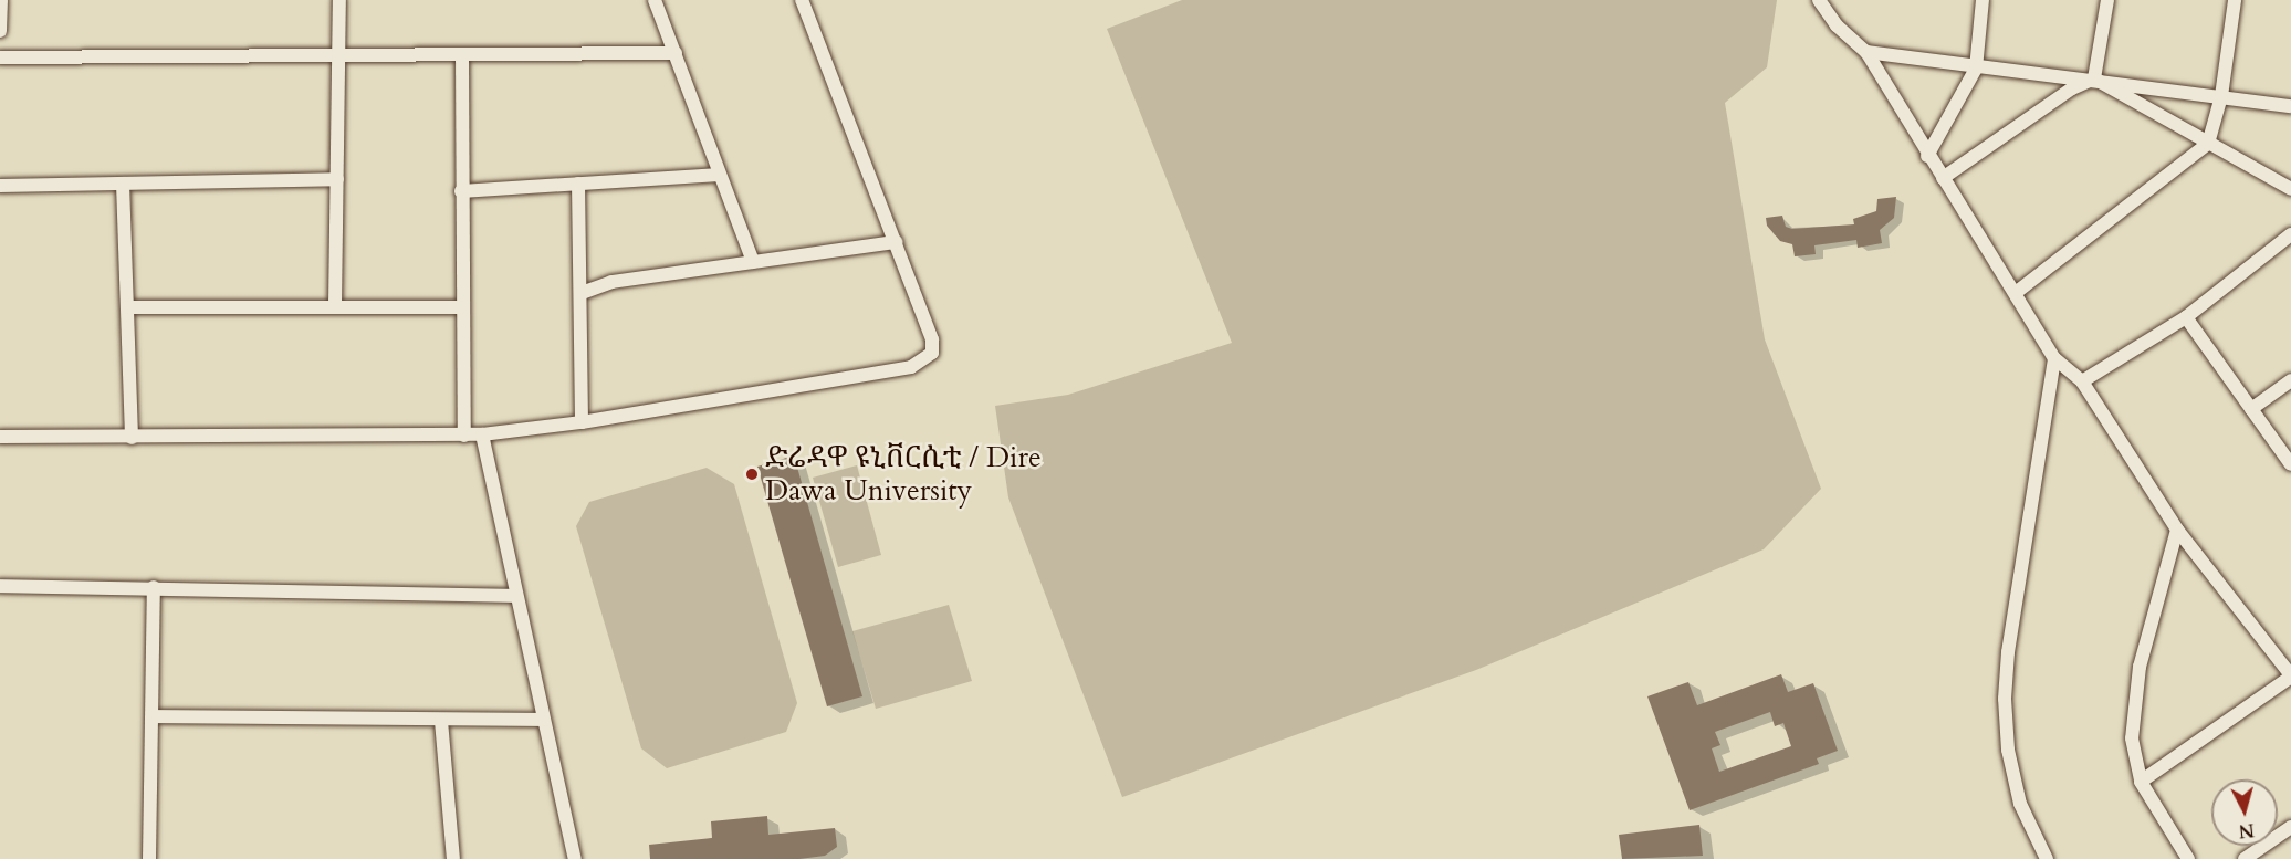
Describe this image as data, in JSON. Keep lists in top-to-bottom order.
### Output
{
  "places": ["ድሬዳዋ ዩኒቨርሲቲ / Dire Dawa University"],
  "north": "bottom"
}
